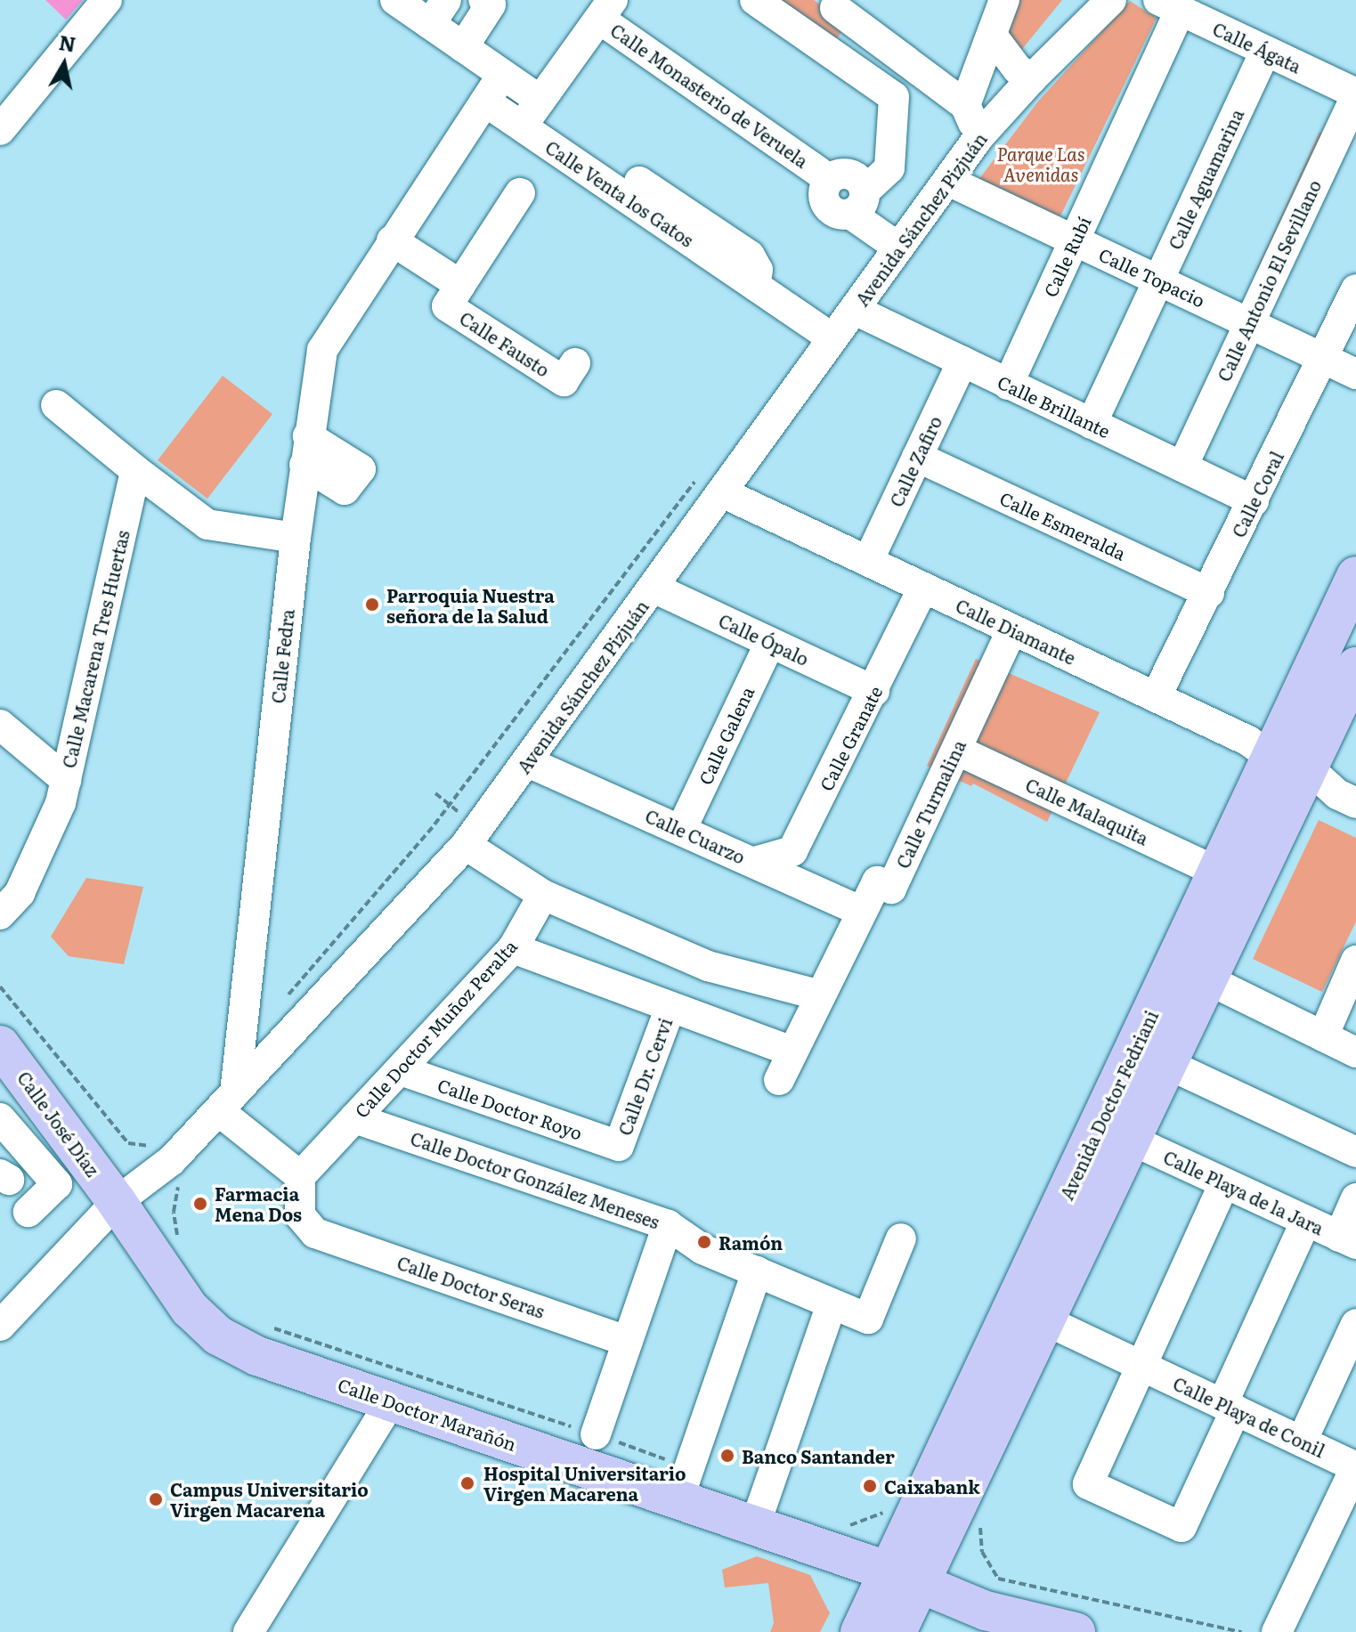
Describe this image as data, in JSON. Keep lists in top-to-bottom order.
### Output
{
  "streets": {
    "main road": ["Avenida Doctor Fedriani", "Calle José Díaz", "Calle Doctor Marañón"],
    "street": [
      "Calle Ágata",
      "Calle Monasterio de Veruela",
      "Calle Aguamarina",
      "Calle Venta los Gatos",
      "Avenida Sánchez Pizjuán",
      "Calle Rubí",
      "Calle Topacio",
      "Calle Antonio El Sevillano",
      "Calle Fausto",
      "Calle Brillante",
      "Calle Zafiro",
      "Calle Coral",
      "Calle Esmeralda",
      "Calle Diamante",
      "Calle Ópalo",
      "Calle Macarena Tres Huertas",
      "Calle Fedra",
      "Calle Galena",
      "Calle Granate",
      "Calle Turmalina",
      "Calle Malaquita",
      "Calle Cuarzo",
      "Calle Doctor Muñoz Peralta",
      "Calle Dr. Cervi",
      "Calle Doctor Royo",
      "Calle Doctor González Meneses",
      "Calle Playa de la Jara",
      "Calle Doctor Seras",
      "Calle Playa de Conil"
    ]
  },
  "crossings": [
    ["Calle Ágata", "Calle Aguamarina"],
    ["Calle Ágata", "Calle Rubí"],
    ["Calle Ágata", "Calle Antonio El Sevillano"],
    ["Calle Aguamarina", "Calle Topacio"],
    ["Calle Aguamarina", "Calle Brillante"],
    ["Calle Venta los Gatos", "Avenida Sánchez Pizjuán"],
    ["Calle Venta los Gatos", "Calle Fedra"],
    ["Avenida Sánchez Pizjuán", "Calle Topacio"],
    ["Avenida Sánchez Pizjuán", "Calle Brillante"],
    ["Avenida Sánchez Pizjuán", "Calle Diamante"],
    ["Avenida Sánchez Pizjuán", "Calle Ópalo"],
    ["Avenida Sánchez Pizjuán", "Calle Fedra"],
    ["Avenida Sánchez Pizjuán", "Calle Cuarzo"],
    ["Avenida Sánchez Pizjuán", "Calle José Díaz"],
    ["Avenida Sánchez Pizjuán", "Calle Doctor Marañón"],
    ["Calle Rubí", "Calle Topacio"],
    ["Calle Rubí", "Calle Brillante"],
    ["Calle Topacio", "Calle Antonio El Sevillano"],
    ["Calle Topacio", "Calle Coral"],
    ["Calle Antonio El Sevillano", "Calle Brillante"],
    ["Calle Fausto", "Calle Fedra"],
    ["Calle Brillante", "Calle Zafiro"],
    ["Calle Brillante", "Calle Coral"],
    ["Calle Zafiro", "Calle Esmeralda"],
    ["Calle Zafiro", "Calle Diamante"],
    ["Calle Coral", "Calle Esmeralda"],
    ["Calle Coral", "Calle Diamante"],
    ["Calle Diamante", "Calle Granate"],
    ["Calle Diamante", "Calle Turmalina"],
    ["Calle Diamante", "Avenida Doctor Fedriani"],
    ["Calle Ópalo", "Calle Galena"],
    ["Calle Ópalo", "Calle Granate"],
    ["Calle Galena", "Calle Cuarzo"],
    ["Calle Granate", "Calle Cuarzo"],
    ["Calle Turmalina", "Calle Malaquita"],
    ["Calle Turmalina", "Calle Cuarzo"],
    ["Calle Malaquita", "Avenida Doctor Fedriani"],
    ["Calle Doctor Muñoz Peralta", "Calle Doctor Royo"],
    ["Calle Doctor Muñoz Peralta", "Calle Doctor González Meneses"],
    ["Calle Doctor Muñoz Peralta", "Calle Doctor Seras"],
    ["Calle Dr. Cervi", "Calle Doctor Royo"],
    ["Avenida Doctor Fedriani", "Calle Playa de la Jara"],
    ["Avenida Doctor Fedriani", "Calle Doctor Marañón"],
    ["Avenida Doctor Fedriani", "Calle Playa de Conil"],
    ["Calle José Díaz", "Calle Doctor Marañón"]
  ],
  "parks": ["Parque Las Avenidas"],
  "places": [
    "Parroquia Nuestra señora de la Salud",
    "Farmacia Mena Dos",
    "Ramón",
    "Banco Santander",
    "Hospital Universitario Virgen Macarena",
    "Caixabank",
    "Campus Universitario Virgen Macarena"
  ],
  "north": "top"
}
